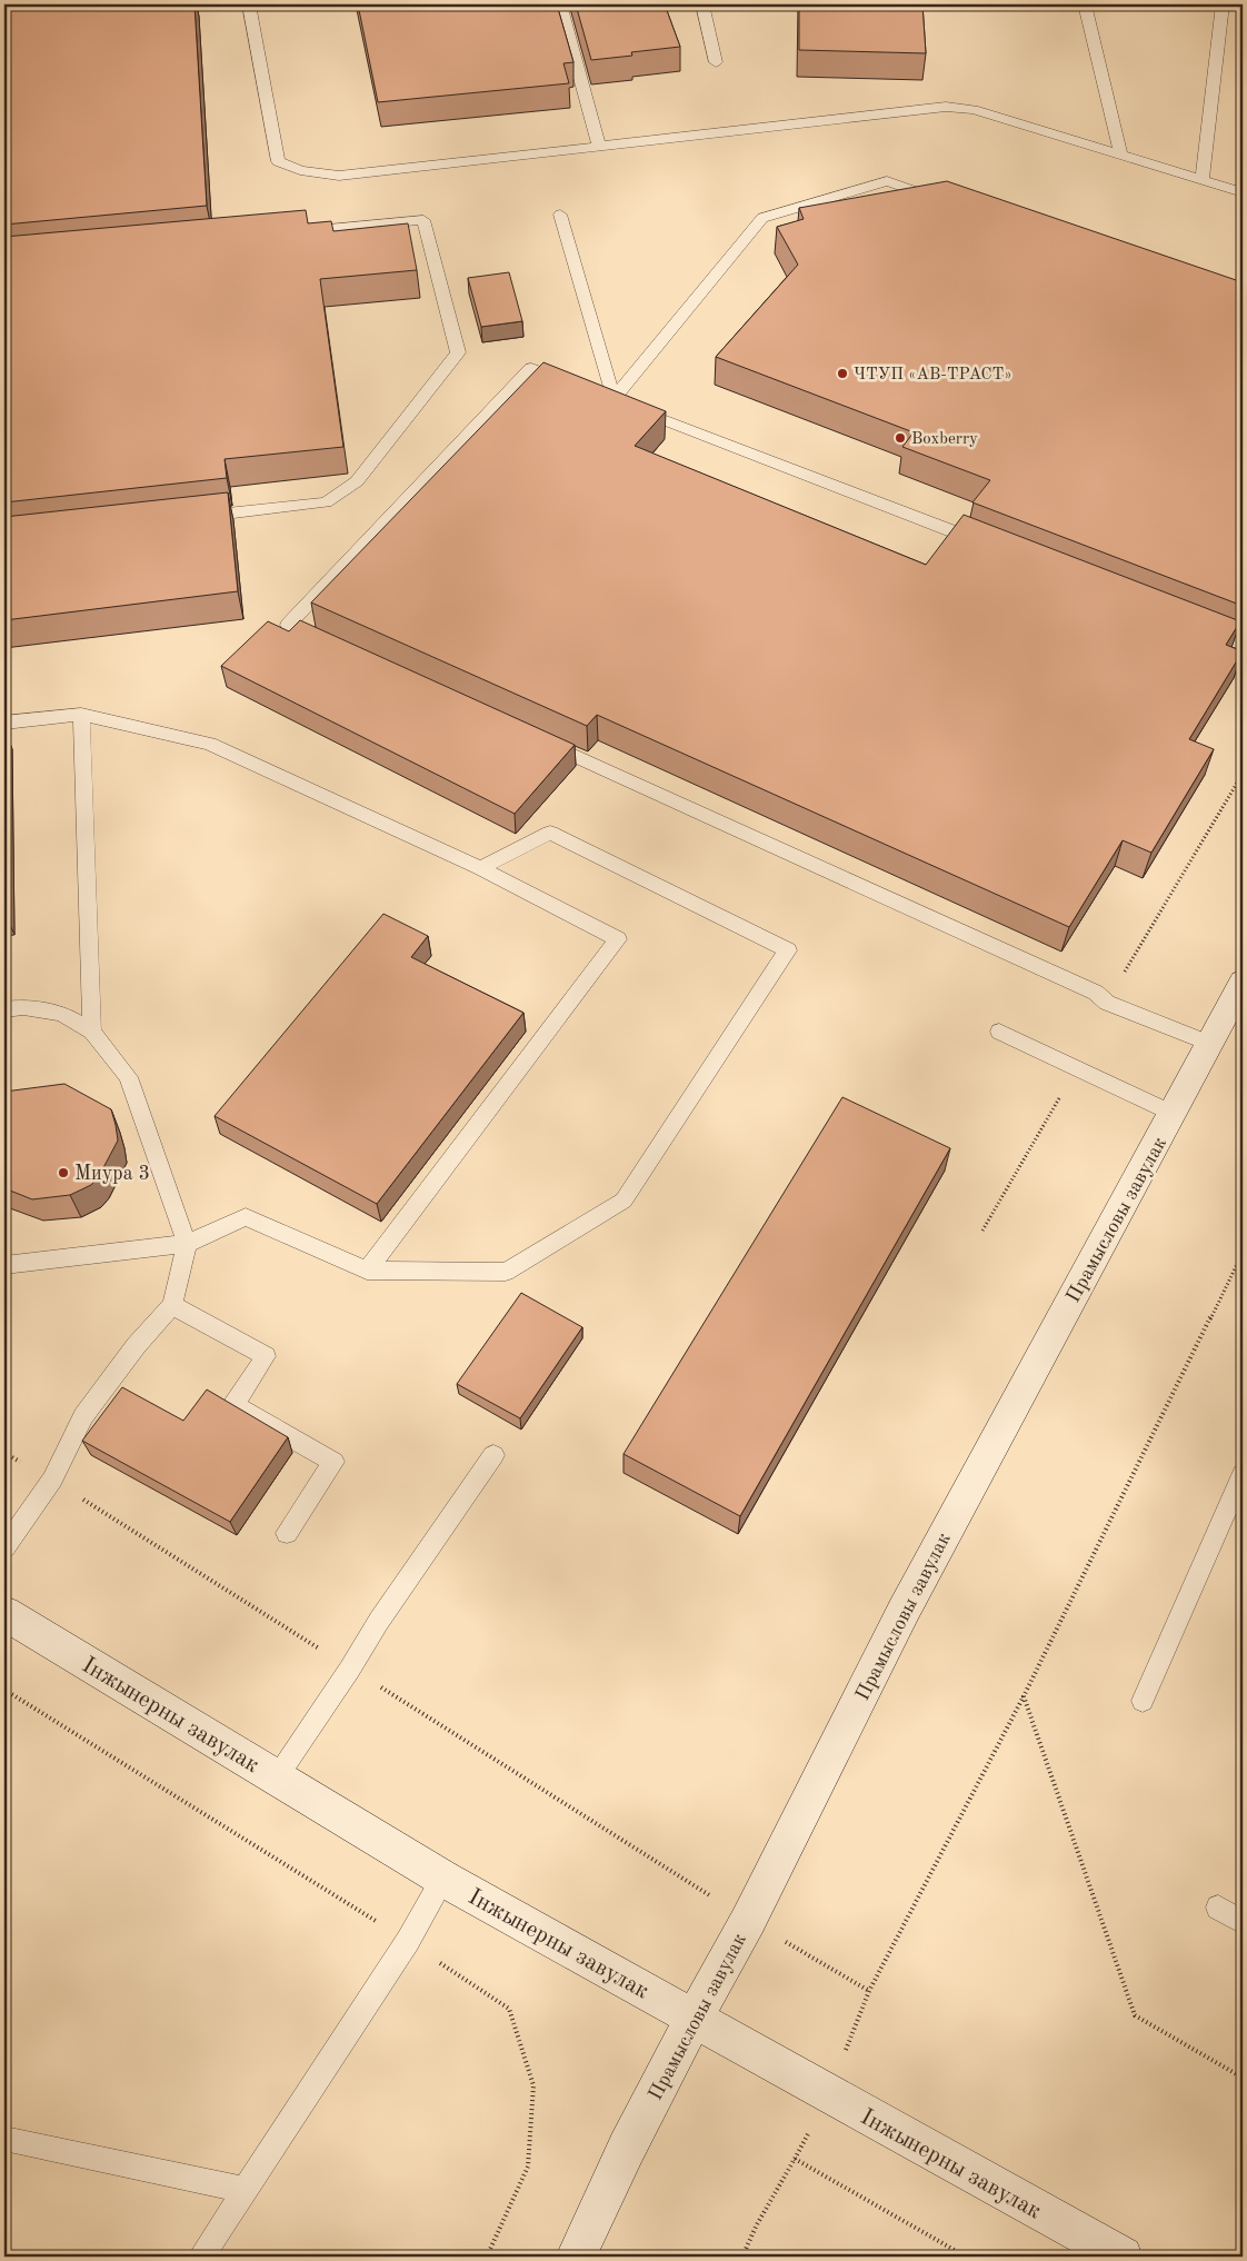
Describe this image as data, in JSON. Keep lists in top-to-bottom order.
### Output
{
  "streets": {
    "street": ["Прамысловы завулак", "Інжынерны завулак"]
  },
  "crossings": [
    ["Прамысловы завулак", "Інжынерны завулак"]
  ],
  "places": ["ЧТУП «АВ-ТРАСТ»", "Boxberry", "Миура 3"]
}
